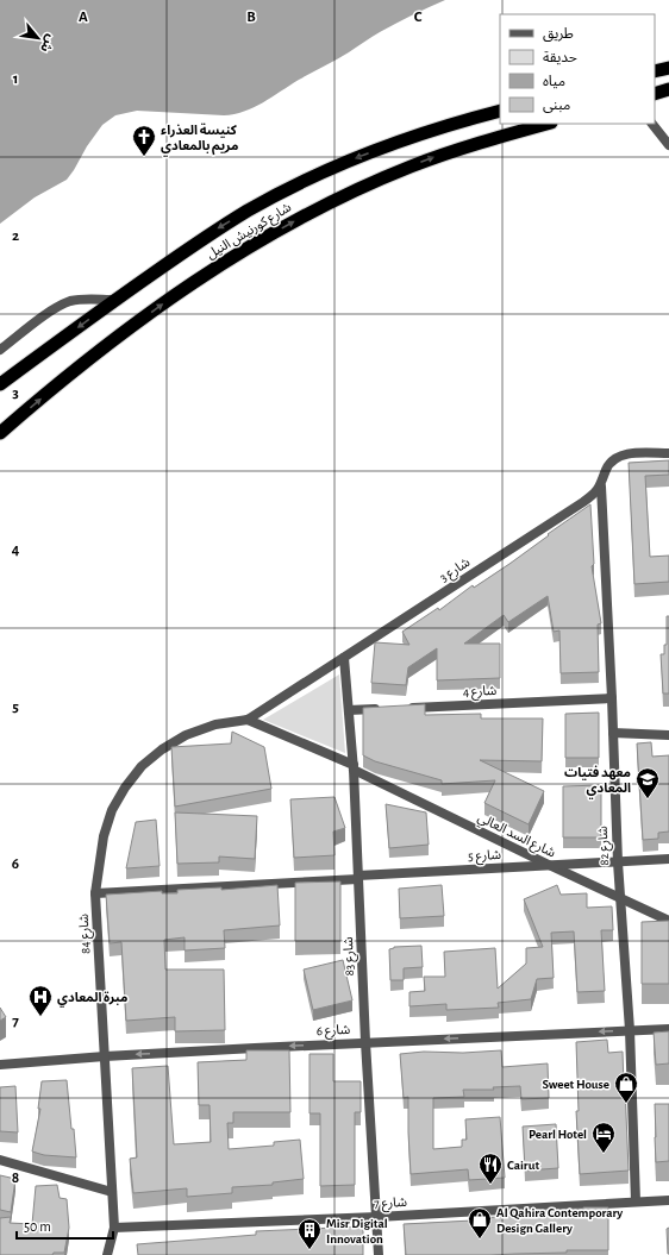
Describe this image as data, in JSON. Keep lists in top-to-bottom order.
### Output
{
  "streets": {
    "highway": ["شارع كورنيش النيل"],
    "street": [
      "شارع 3",
      "شارع 4",
      "شارع السد العالي",
      "شارع 82",
      "شارع 5",
      "شارع 84",
      "شارع 83",
      "شارع 6",
      "شارع 7"
    ]
  },
  "crossings": [
    ["شارع 3", "شارع السد العالي"],
    ["شارع 3", "شارع 82"],
    ["شارع 3", "شارع 84"],
    ["شارع 3", "شارع 83"],
    ["شارع 4", "شارع 82"],
    ["شارع السد العالي", "شارع 82"],
    ["شارع السد العالي", "شارع 5"],
    ["شارع السد العالي", "شارع 84"],
    ["شارع السد العالي", "شارع 83"],
    ["شارع 82", "شارع 5"],
    ["شارع 82", "شارع 6"],
    ["شارع 82", "شارع 7"],
    ["شارع 5", "شارع 84"],
    ["شارع 5", "شارع 83"],
    ["شارع 84", "شارع 6"],
    ["شارع 84", "شارع 7"],
    ["شارع 83", "شارع 6"],
    ["شارع 83", "شارع 7"]
  ],
  "one_way": ["شارع 6"],
  "places": {
    "church": ["كنيسة العذراء مريم بالمعادي"],
    "school or university": ["معهد فتيات المعادي"],
    "hospital": ["مبرة المعادي"],
    "shop": ["Sweet House", "Al Qahira Contemporary Design Gallery"],
    "hotel": ["Pearl Hotel"],
    "restaurant": ["Cairut"],
    "building": ["Misr Digital Innovation"]
  },
  "legend": [
    "طريق",
    "حديقة",
    "مياه",
    "مبنى"
  ],
  "scale_bar": "50 m",
  "north": "bottom right",
  "grid": {
    "columns": ["A", "B", "C"],
    "rows": [
      "1",
      "2",
      "3",
      "4",
      "5",
      "6",
      "7",
      "8"
    ]
  }
}
